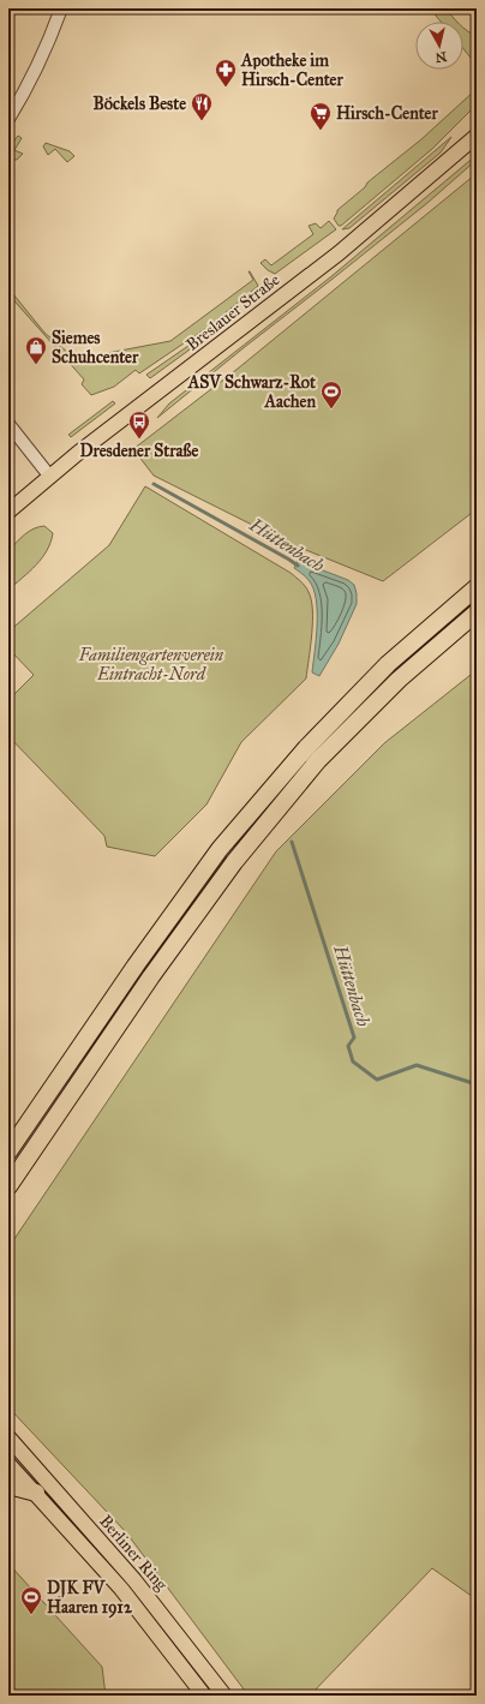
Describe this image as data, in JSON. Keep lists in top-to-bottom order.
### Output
{
  "streets": {
    "main road": ["Breslauer Straße", "Berliner Ring"]
  },
  "water": ["Hüttenbach"],
  "parks": ["Familiengartenverein Eintracht-Nord"],
  "places": {
    "pharmacy": ["Apotheke im Hirsch-Center"],
    "restaurant": ["Böckels Beste"],
    "supermarket": ["Hirsch-Center"],
    "shop": ["Siemes Schuhcenter"],
    "sports": ["ASV Schwarz-Rot Aachen", "DJK FV Haaren 1912"],
    "bus stop": ["Dresdener Straße"]
  },
  "north": "bottom"
}
